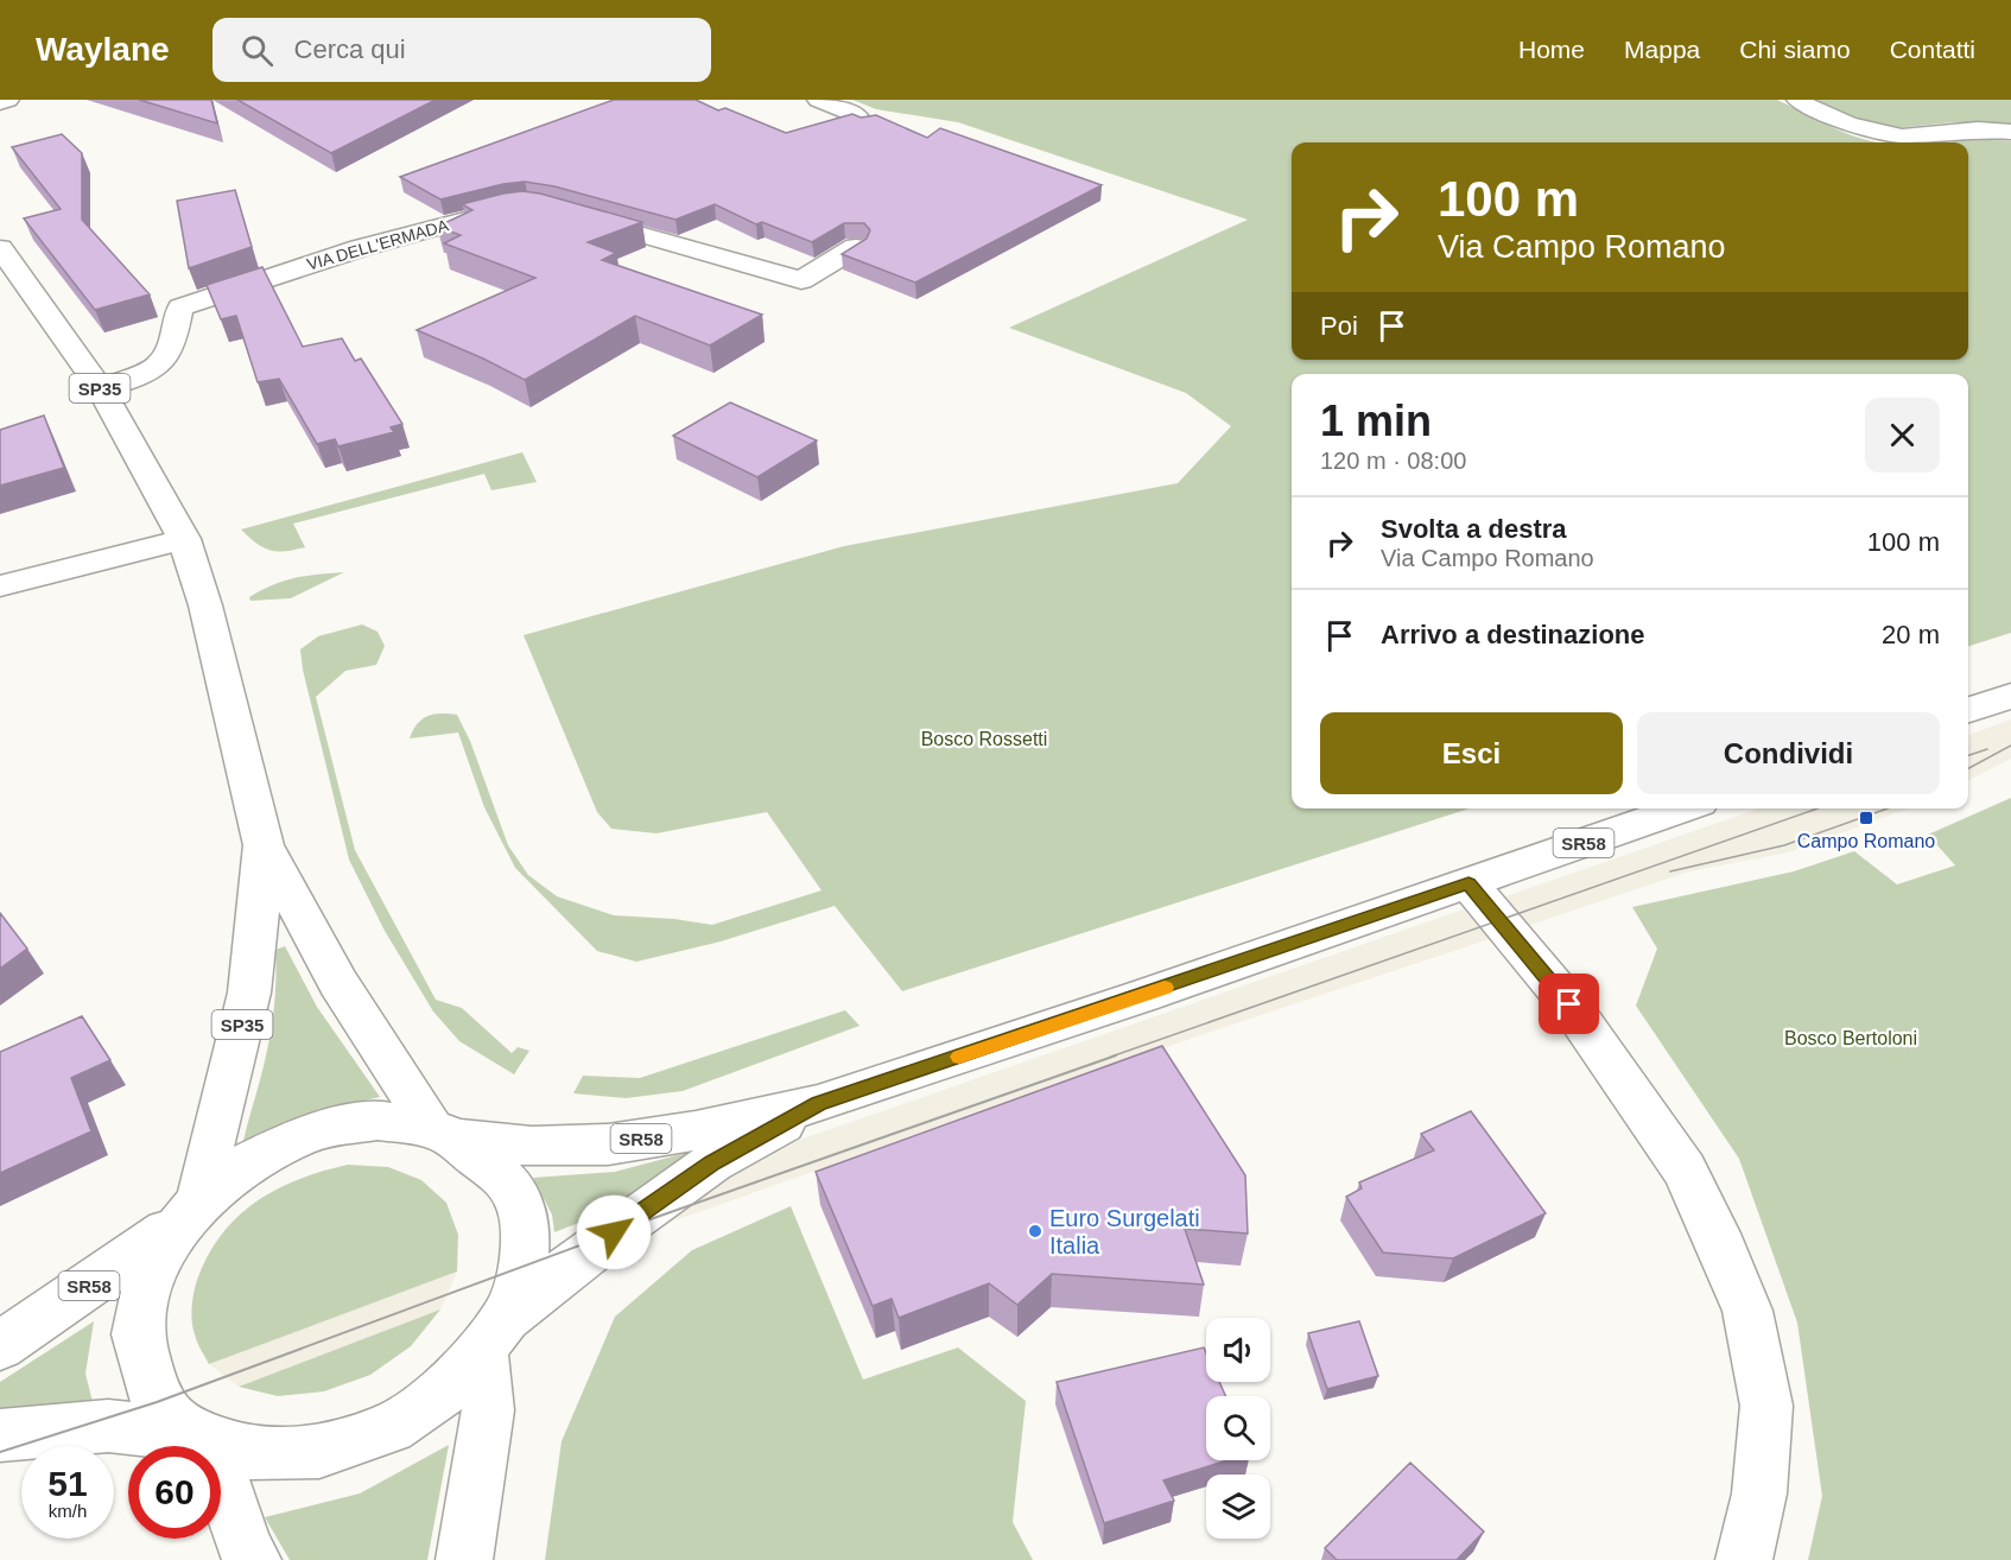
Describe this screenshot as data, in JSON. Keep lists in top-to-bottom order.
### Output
{
  "streets": {
    "main road": ["VIA DELL'ERMADA", "SP35", "SR58"]
  },
  "crossings": [
    ["VIA DELL'ERMADA", "SP35"],
    ["SP35", "SR58"]
  ],
  "parks": ["Bosco Rossetti", "Bosco Bertoloni"],
  "places": {
    "transit": ["Campo Romano"],
    "other": ["Euro Surgelati Italia"]
  },
  "page": {
    "header": "Waylane",
    "search": "Cerca qui",
    "nav": [
      "Home",
      "Mappa",
      "Chi siamo",
      "Contatti"
    ],
    "turn": ["100 m", "Via Campo Romano"],
    "then": "Poi",
    "heading": ["1 min", "120 m · 08:00"],
    "list": [
      {
        "name": "Svolta a destra",
        "note": "Via Campo Romano",
        "value": "100 m"
      },
      {
        "name": "Arrivo a destinazione",
        "value": "20 m"
      }
    ],
    "buttons": ["Esci", "Condividi"],
    "speed": "51 km/h",
    "limit": "60"
  }
}
